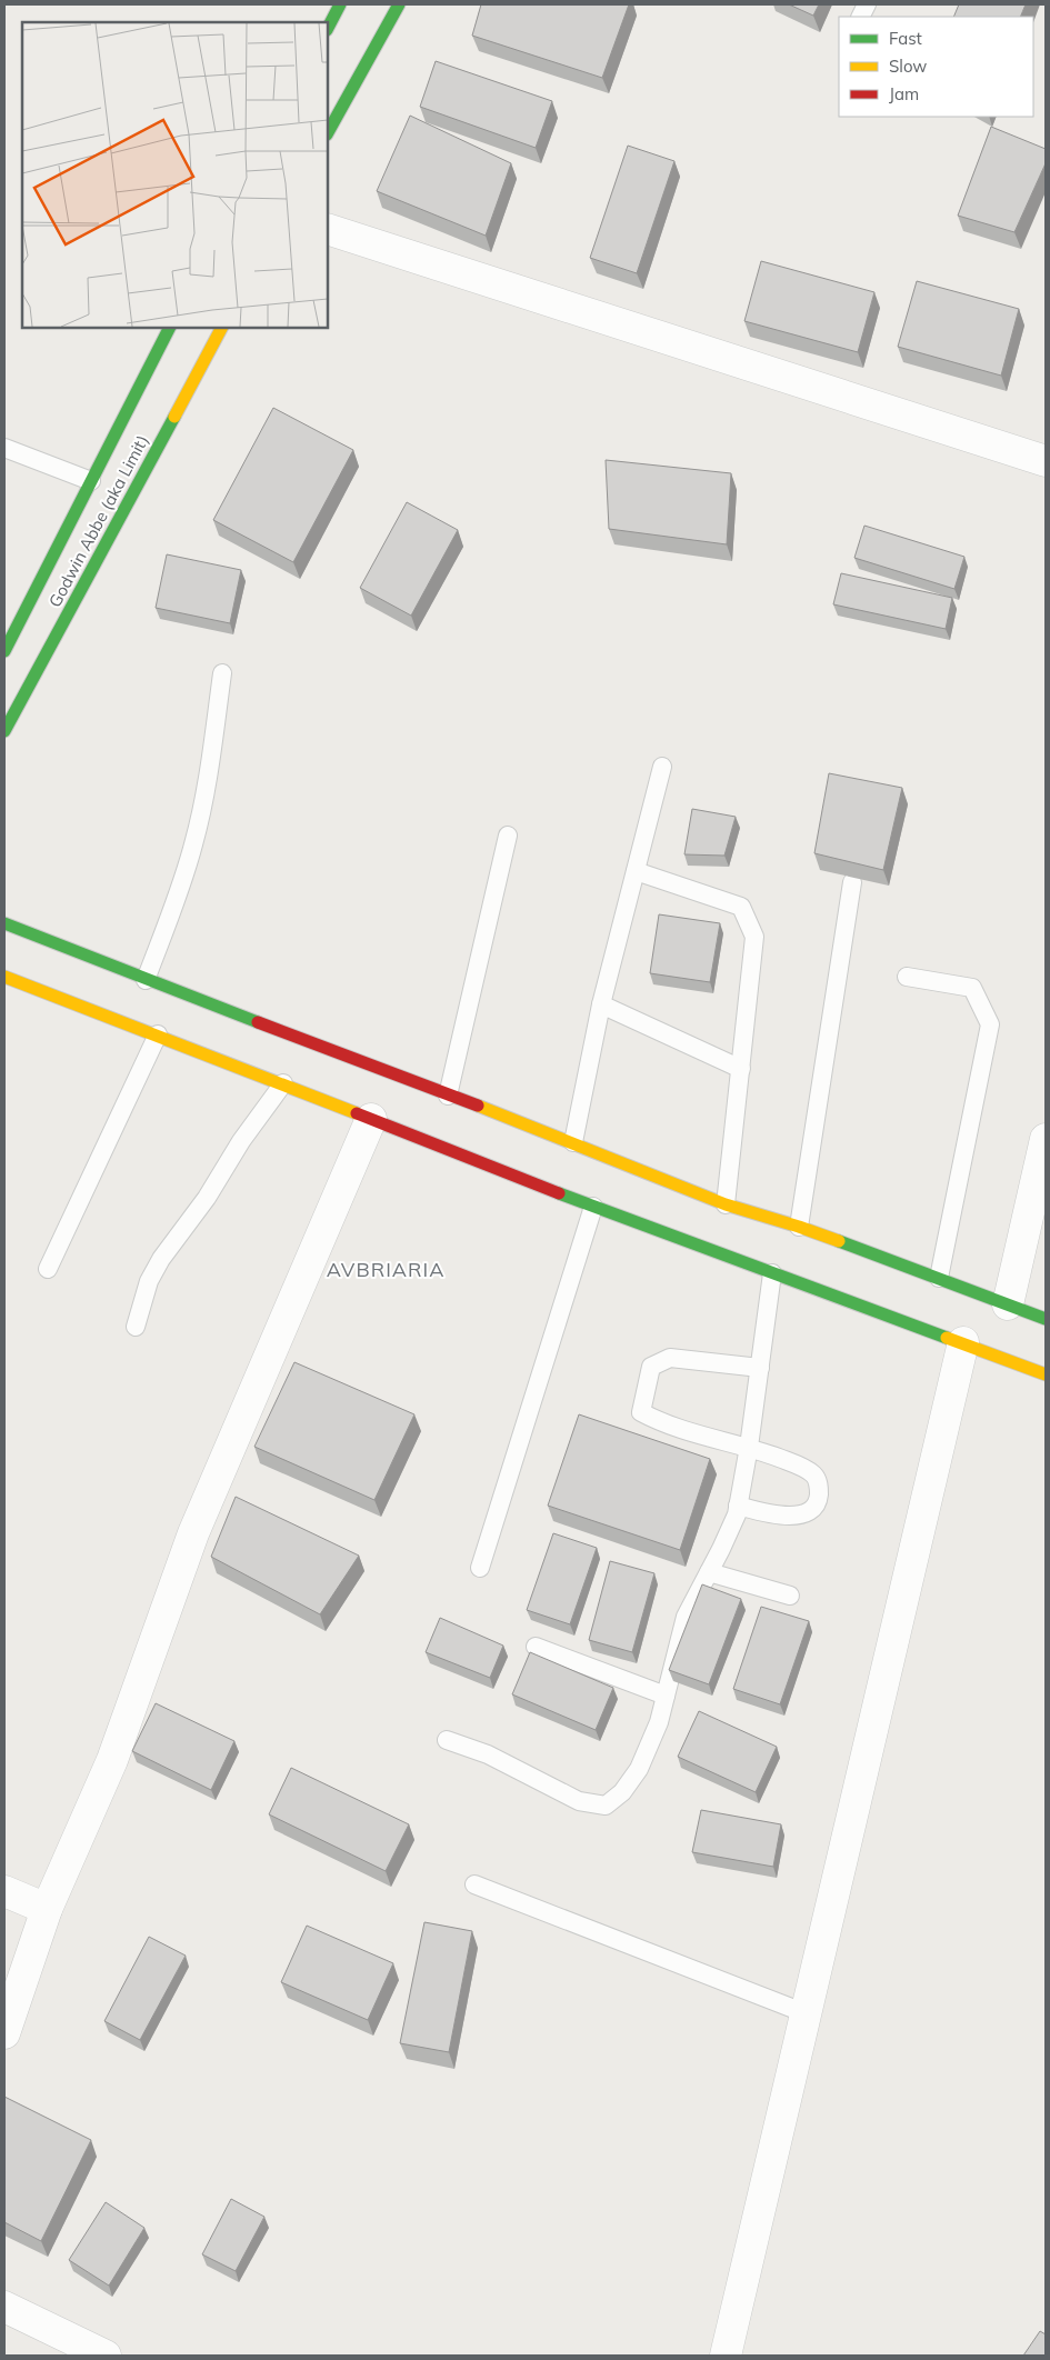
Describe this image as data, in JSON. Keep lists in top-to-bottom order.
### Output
{
  "streets": {
    "main road": ["Godwin Abbe (aka Limit)"]
  },
  "districts": ["AVBRIARIA"],
  "legend": ["Fast", "Slow", "Jam"]
}
